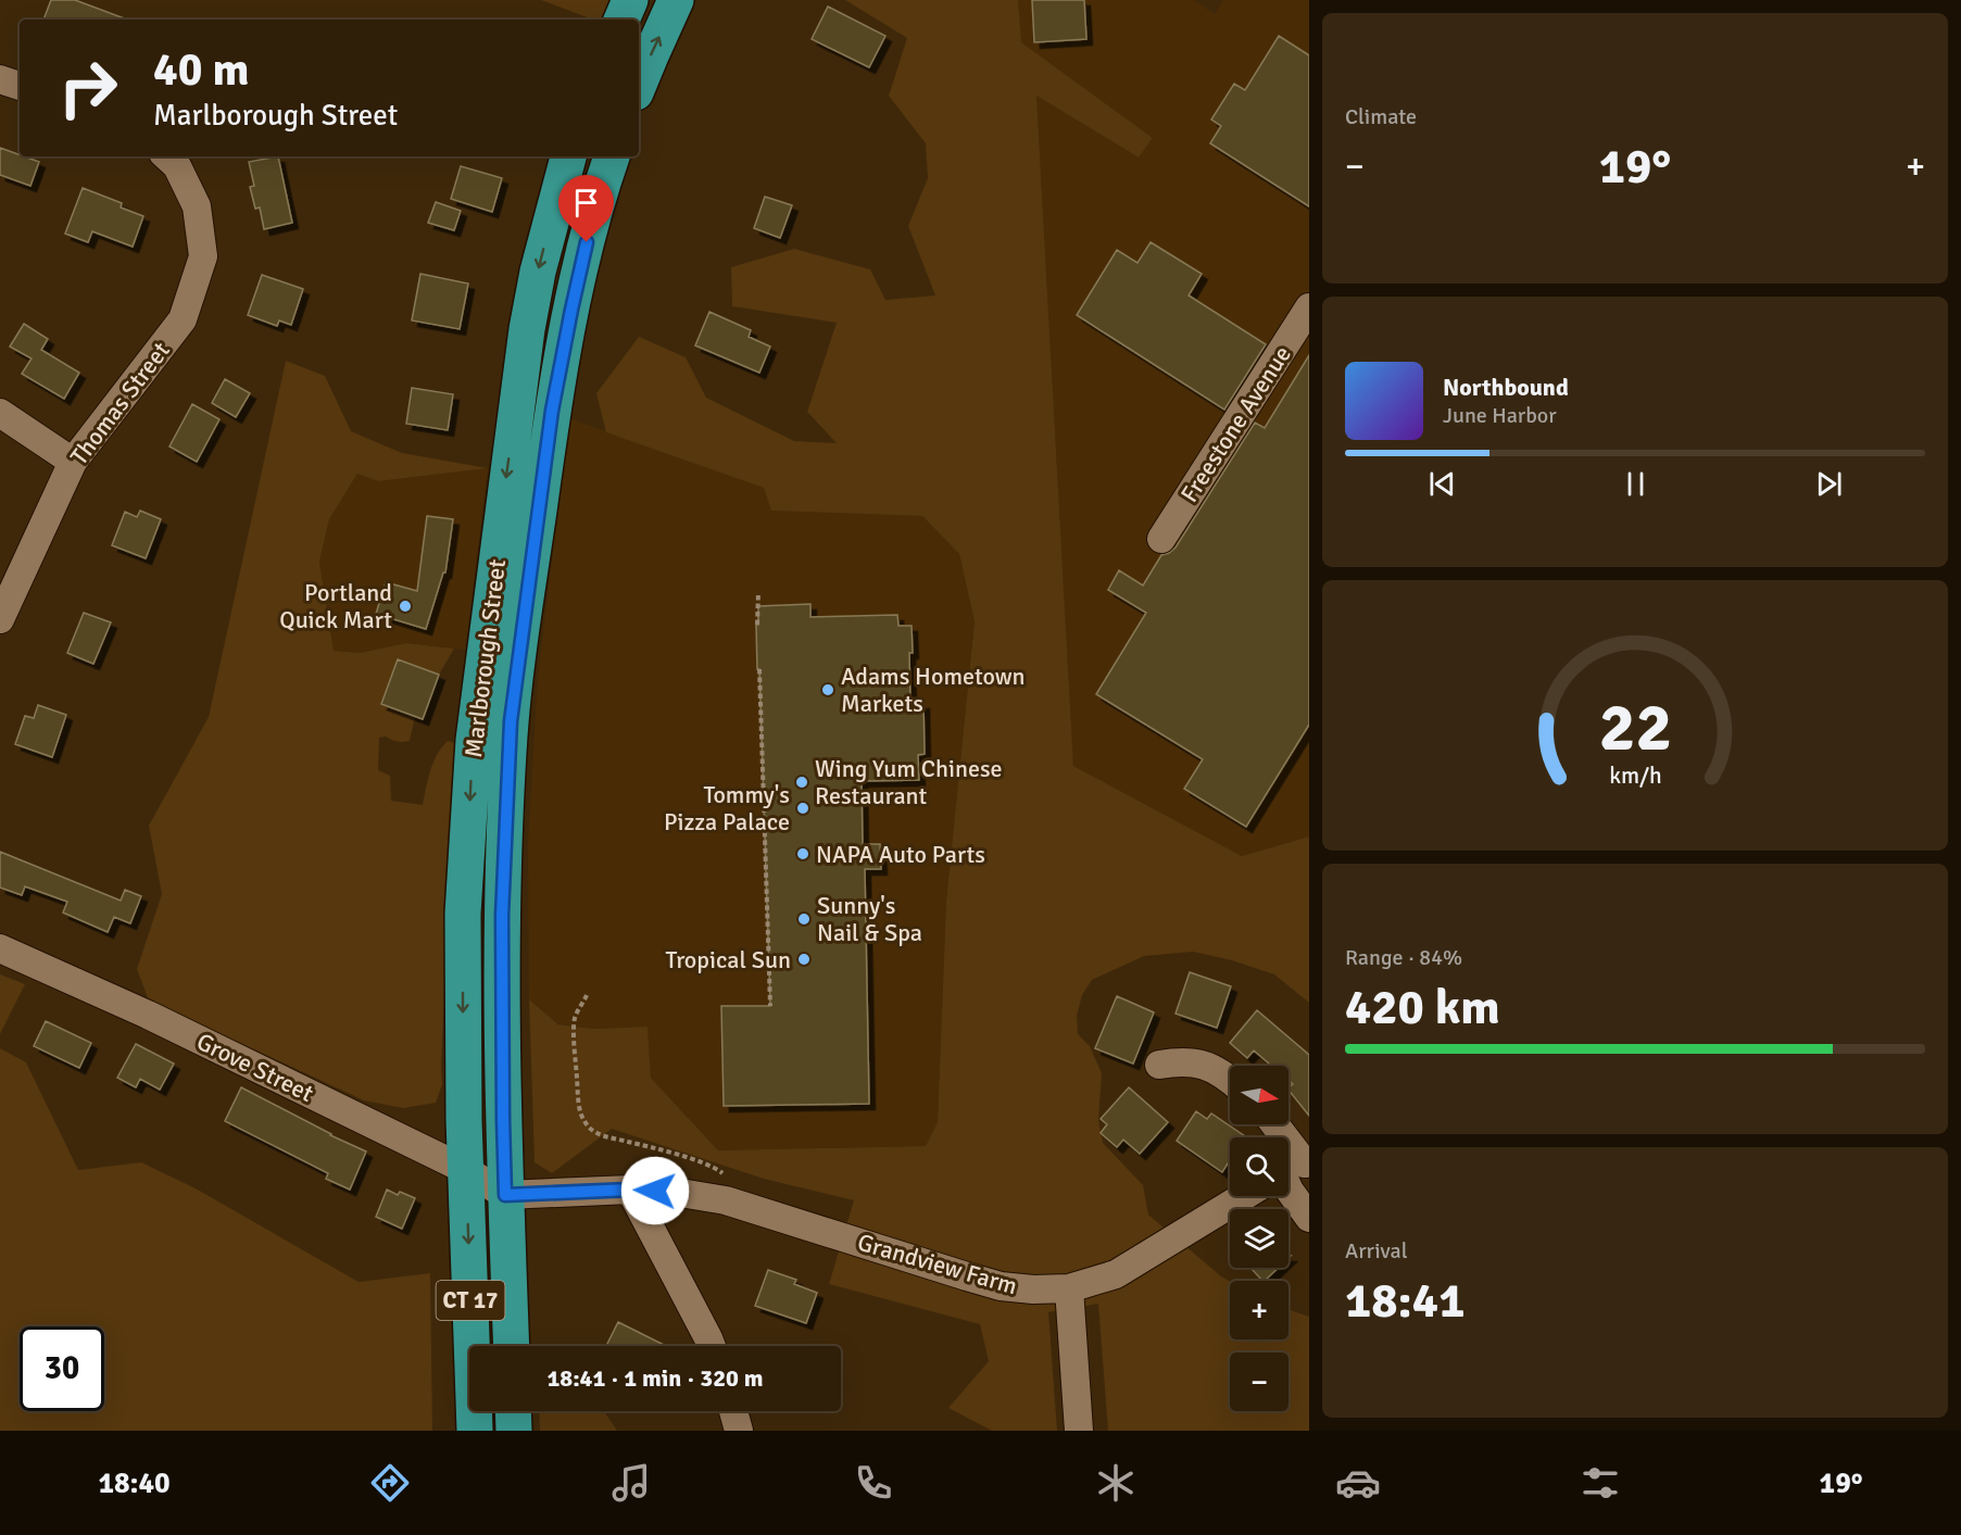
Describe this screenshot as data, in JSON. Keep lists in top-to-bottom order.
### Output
{
  "streets": {
    "highway": ["Marlborough Street", "CT 17"],
    "street": [
      "Thomas Street",
      "Freestone Avenue",
      "Grove Street",
      "Grandview Farm"
    ]
  },
  "crossings": [
    ["Marlborough Street", "Grove Street"],
    ["Marlborough Street", "Grandview Farm"],
    ["Marlborough Street", "CT 17"],
    ["Grove Street", "Grandview Farm"],
    ["Grove Street", "CT 17"],
    ["Grandview Farm", "CT 17"]
  ],
  "places": [
    "Portland Quick Mart",
    "Adams Hometown Markets",
    "Wing Yum Chinese Restaurant",
    "Tommy's Pizza Palace",
    "NAPA Auto Parts",
    "Sunny's Nail & Spa",
    "Tropical Sun"
  ],
  "north": "right",
  "page": {
    "tile": [
      "Climate",
      ["Range · 84%", "420 km"],
      ["Arrival", "18:41"]
    ],
    "turn": ["40 m", "Marlborough Street"],
    "heat": ["−", "19°", "+"],
    "song": ["Northbound", "June Harbor"],
    "map_buttons": ["+", "−"],
    "limit": "30",
    "trip": "18:41 · 1 min · 320 m",
    "tabs": ["18:40", "19°"],
    "gauge": ["22", "km/h"]
  }
}
